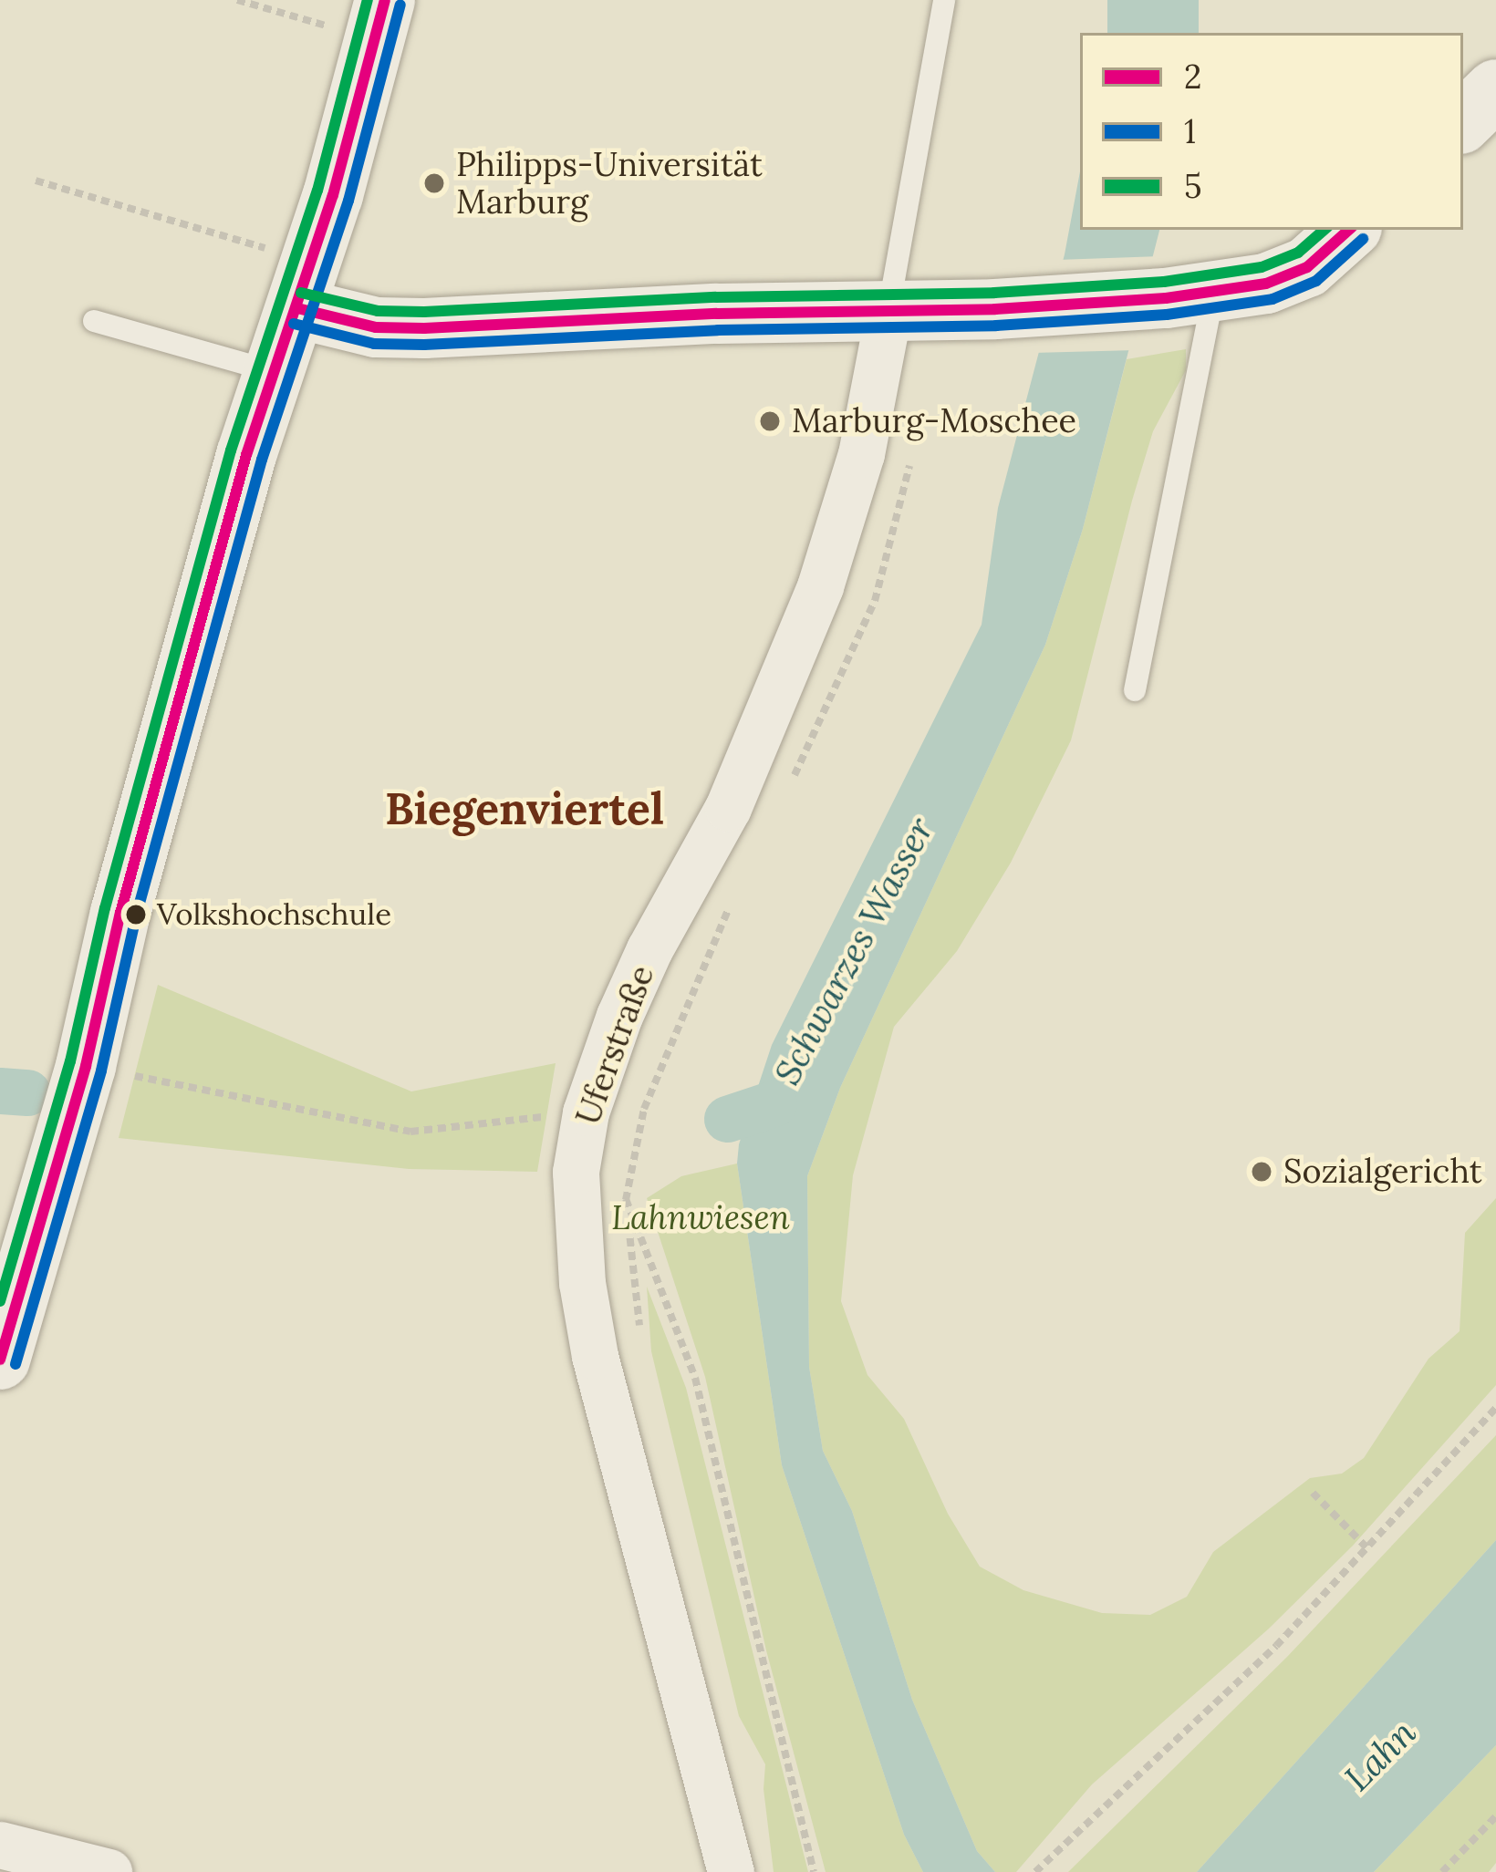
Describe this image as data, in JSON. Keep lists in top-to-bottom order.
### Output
{
  "streets": {
    "street": ["Uferstraße"]
  },
  "districts": ["Biegenviertel"],
  "water": ["Schwarzes Wasser", "Lahn"],
  "parks": ["Lahnwiesen"],
  "places": [
    "Philipps-Universität Marburg",
    "Marburg-Moschee",
    "Volkshochschule",
    "Sozialgericht"
  ],
  "lines": ["transit line 2", "transit line 5", "transit line 1"],
  "legend": ["2", "1", "5"]
}
